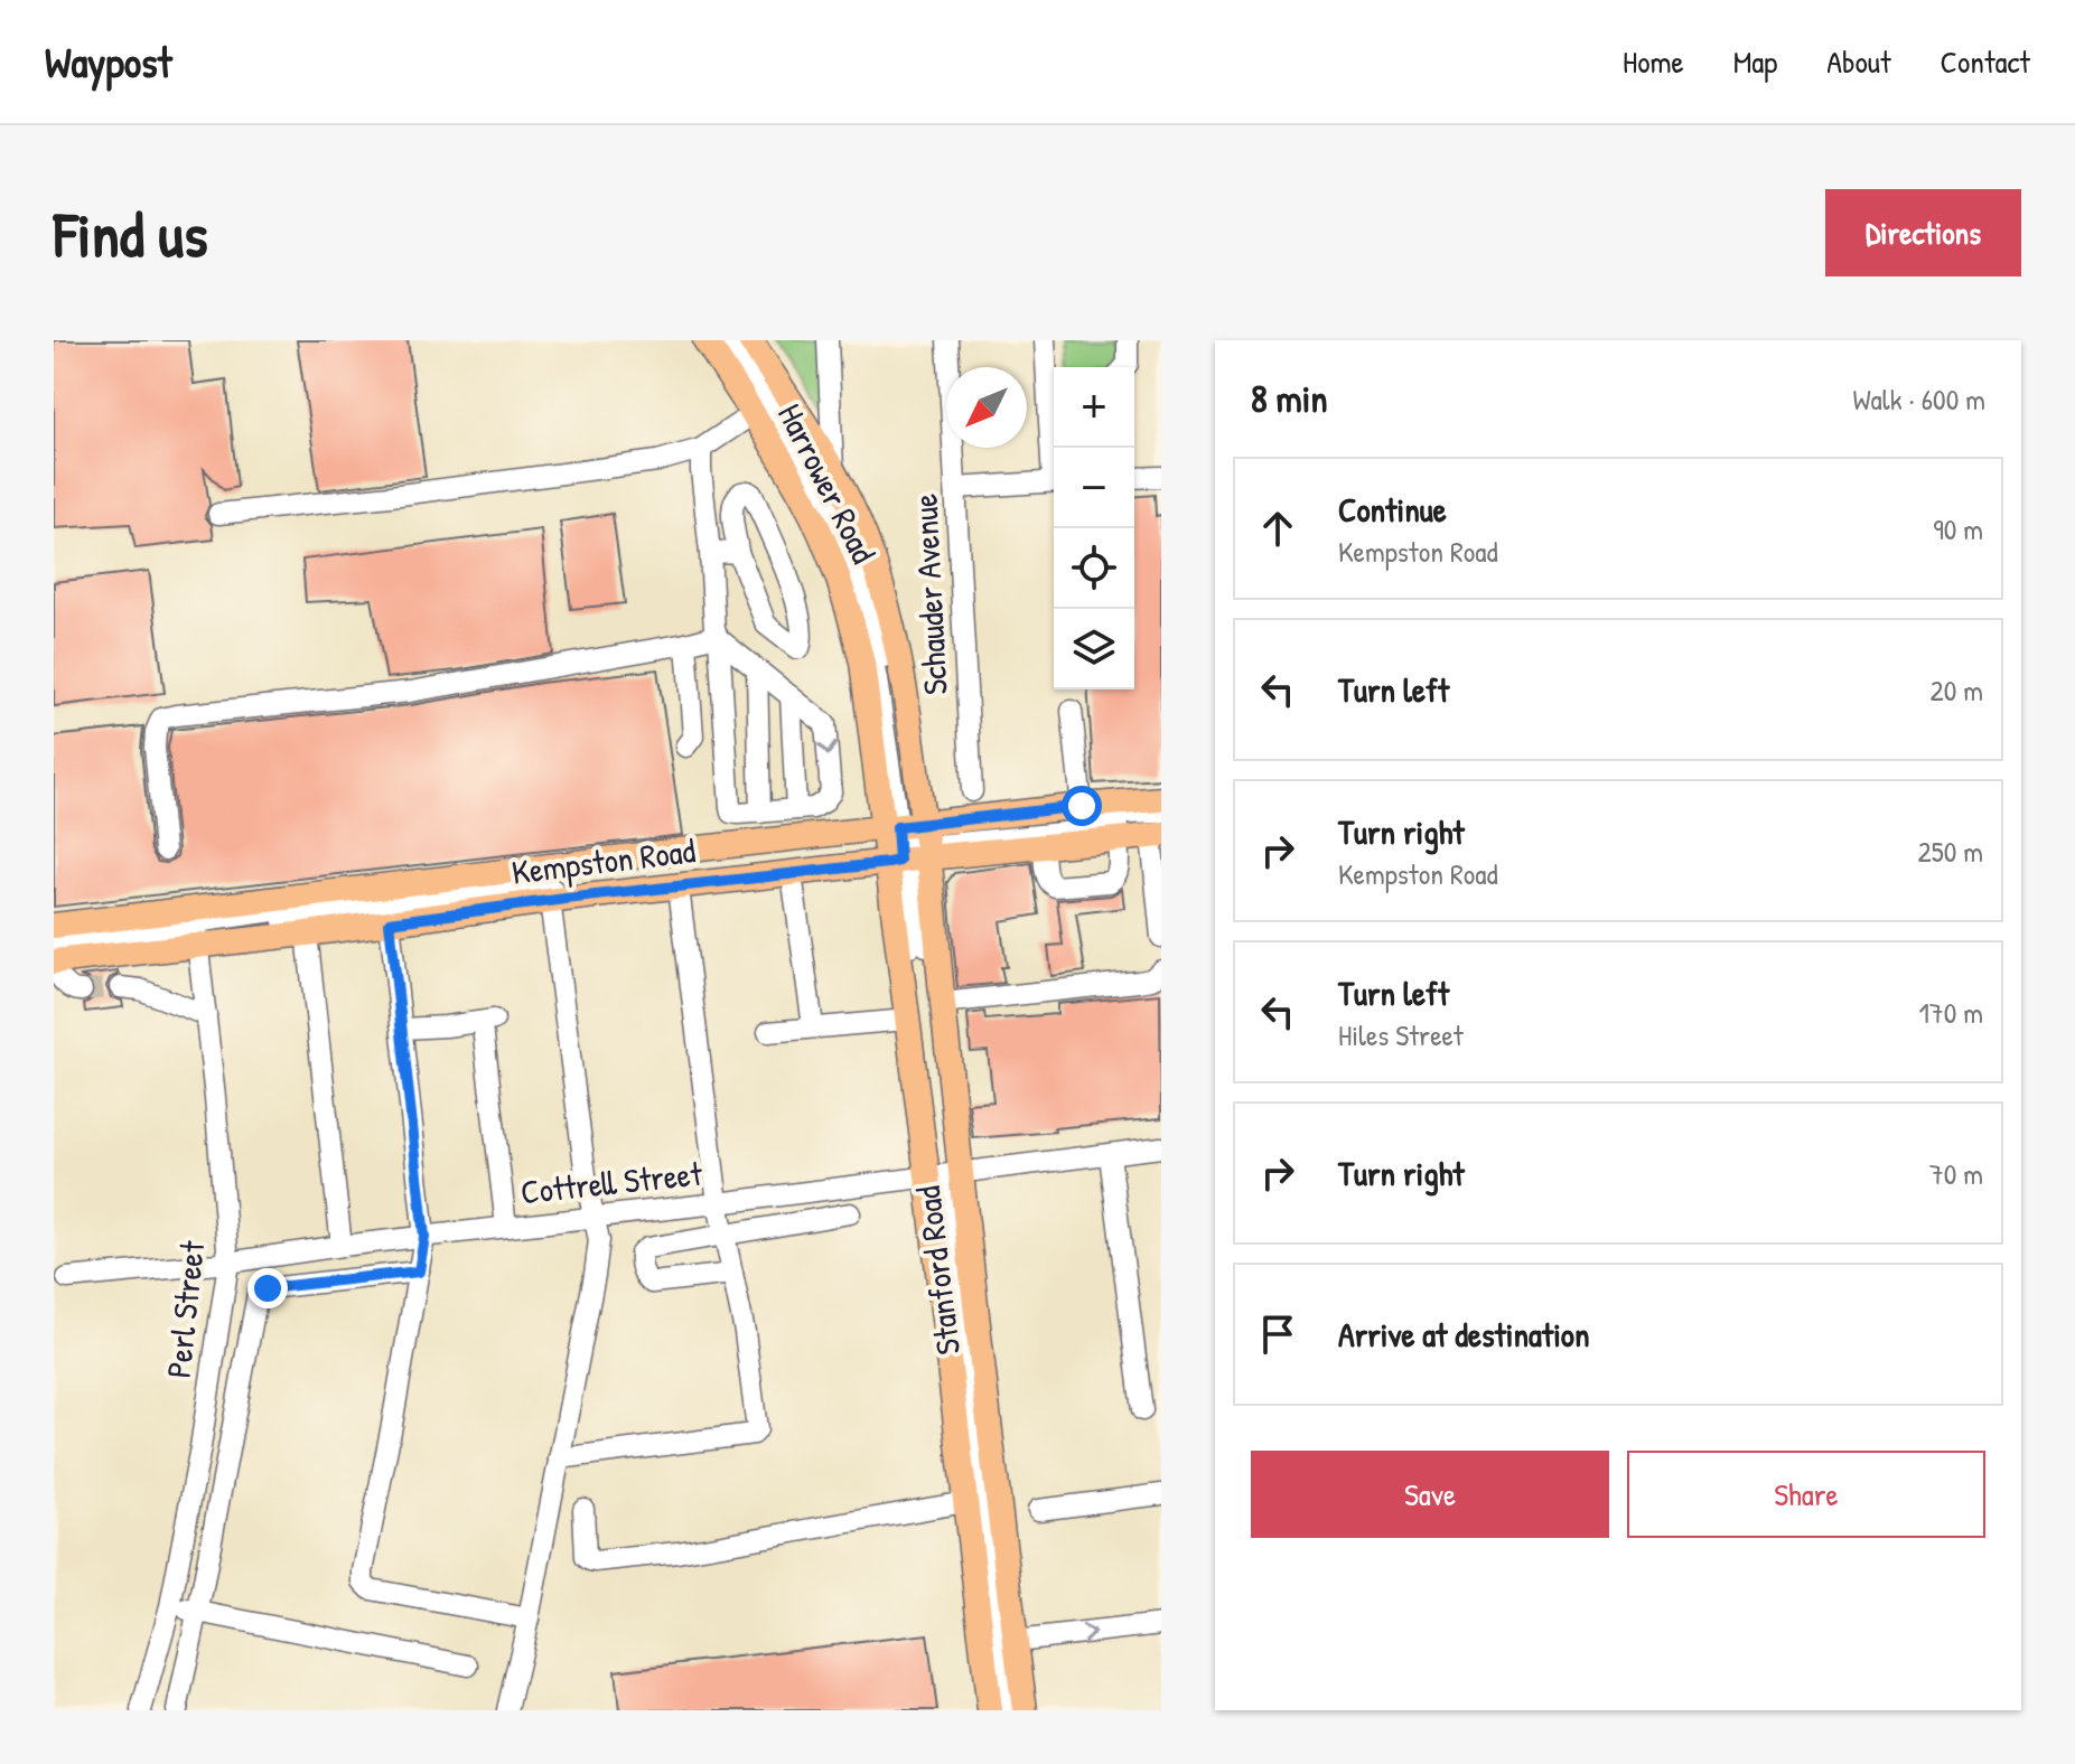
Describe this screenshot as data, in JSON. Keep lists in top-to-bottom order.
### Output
{
  "streets": {
    "main road": ["Harrower Road", "Kempston Road", "Stanford Road"],
    "street": ["Schauder Avenue", "Cottrell Street", "Perl Street"]
  },
  "crossings": [
    ["Harrower Road", "Kempston Road"],
    ["Harrower Road", "Stanford Road"],
    ["Kempston Road", "Stanford Road"],
    ["Kempston Road", "Perl Street"],
    ["Cottrell Street", "Stanford Road"],
    ["Cottrell Street", "Perl Street"]
  ],
  "north": "bottom left",
  "page": {
    "header": "Waypost",
    "nav": [
      "Home",
      "Map",
      "About",
      "Contact"
    ],
    "buttons": [
      "Directions",
      ["Save", "Share"]
    ],
    "title": "Find us",
    "heading": ["8 min", "Walk · 600 m"],
    "map_buttons": ["+", "−"],
    "list": [
      ["Continue", "Kempston Road", "90 m"],
      ["Turn left", "20 m"],
      ["Turn right", "Kempston Road", "250 m"],
      ["Turn left", "Hiles Street", "170 m"],
      ["Turn right", "70 m"],
      "Arrive at destination"
    ]
  }
}
